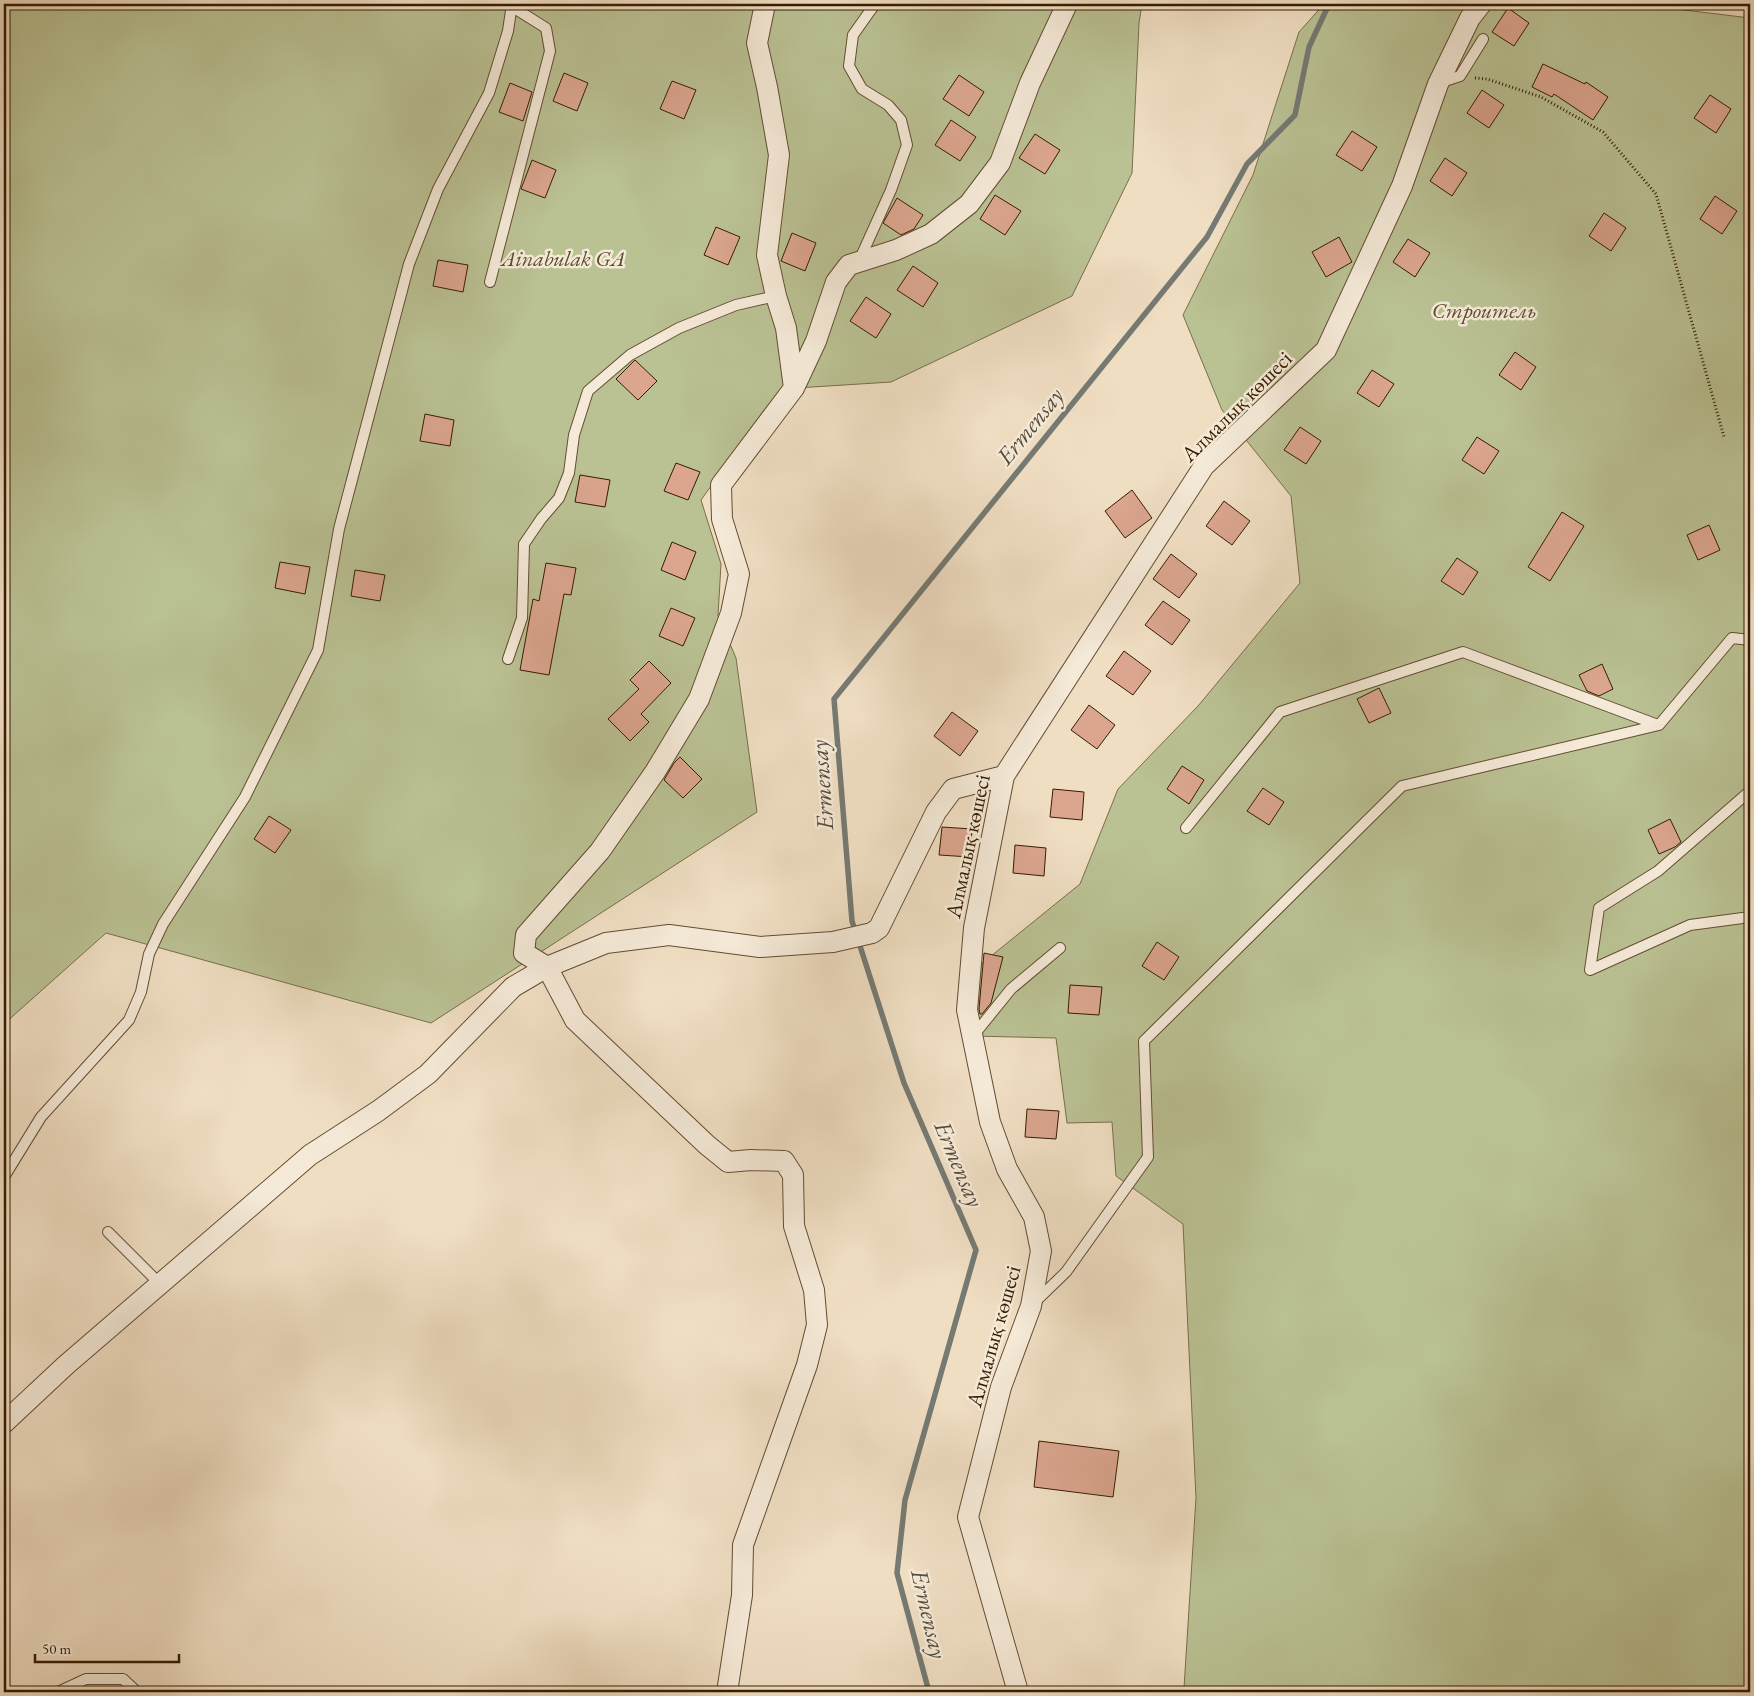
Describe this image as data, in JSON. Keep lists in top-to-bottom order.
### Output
{
  "streets": {
    "street": ["Алмалық көшесі"]
  },
  "water": ["Ermensay"],
  "parks": ["Ainabulak GA", "Строитель"],
  "scale_bar": "50 m"
}
